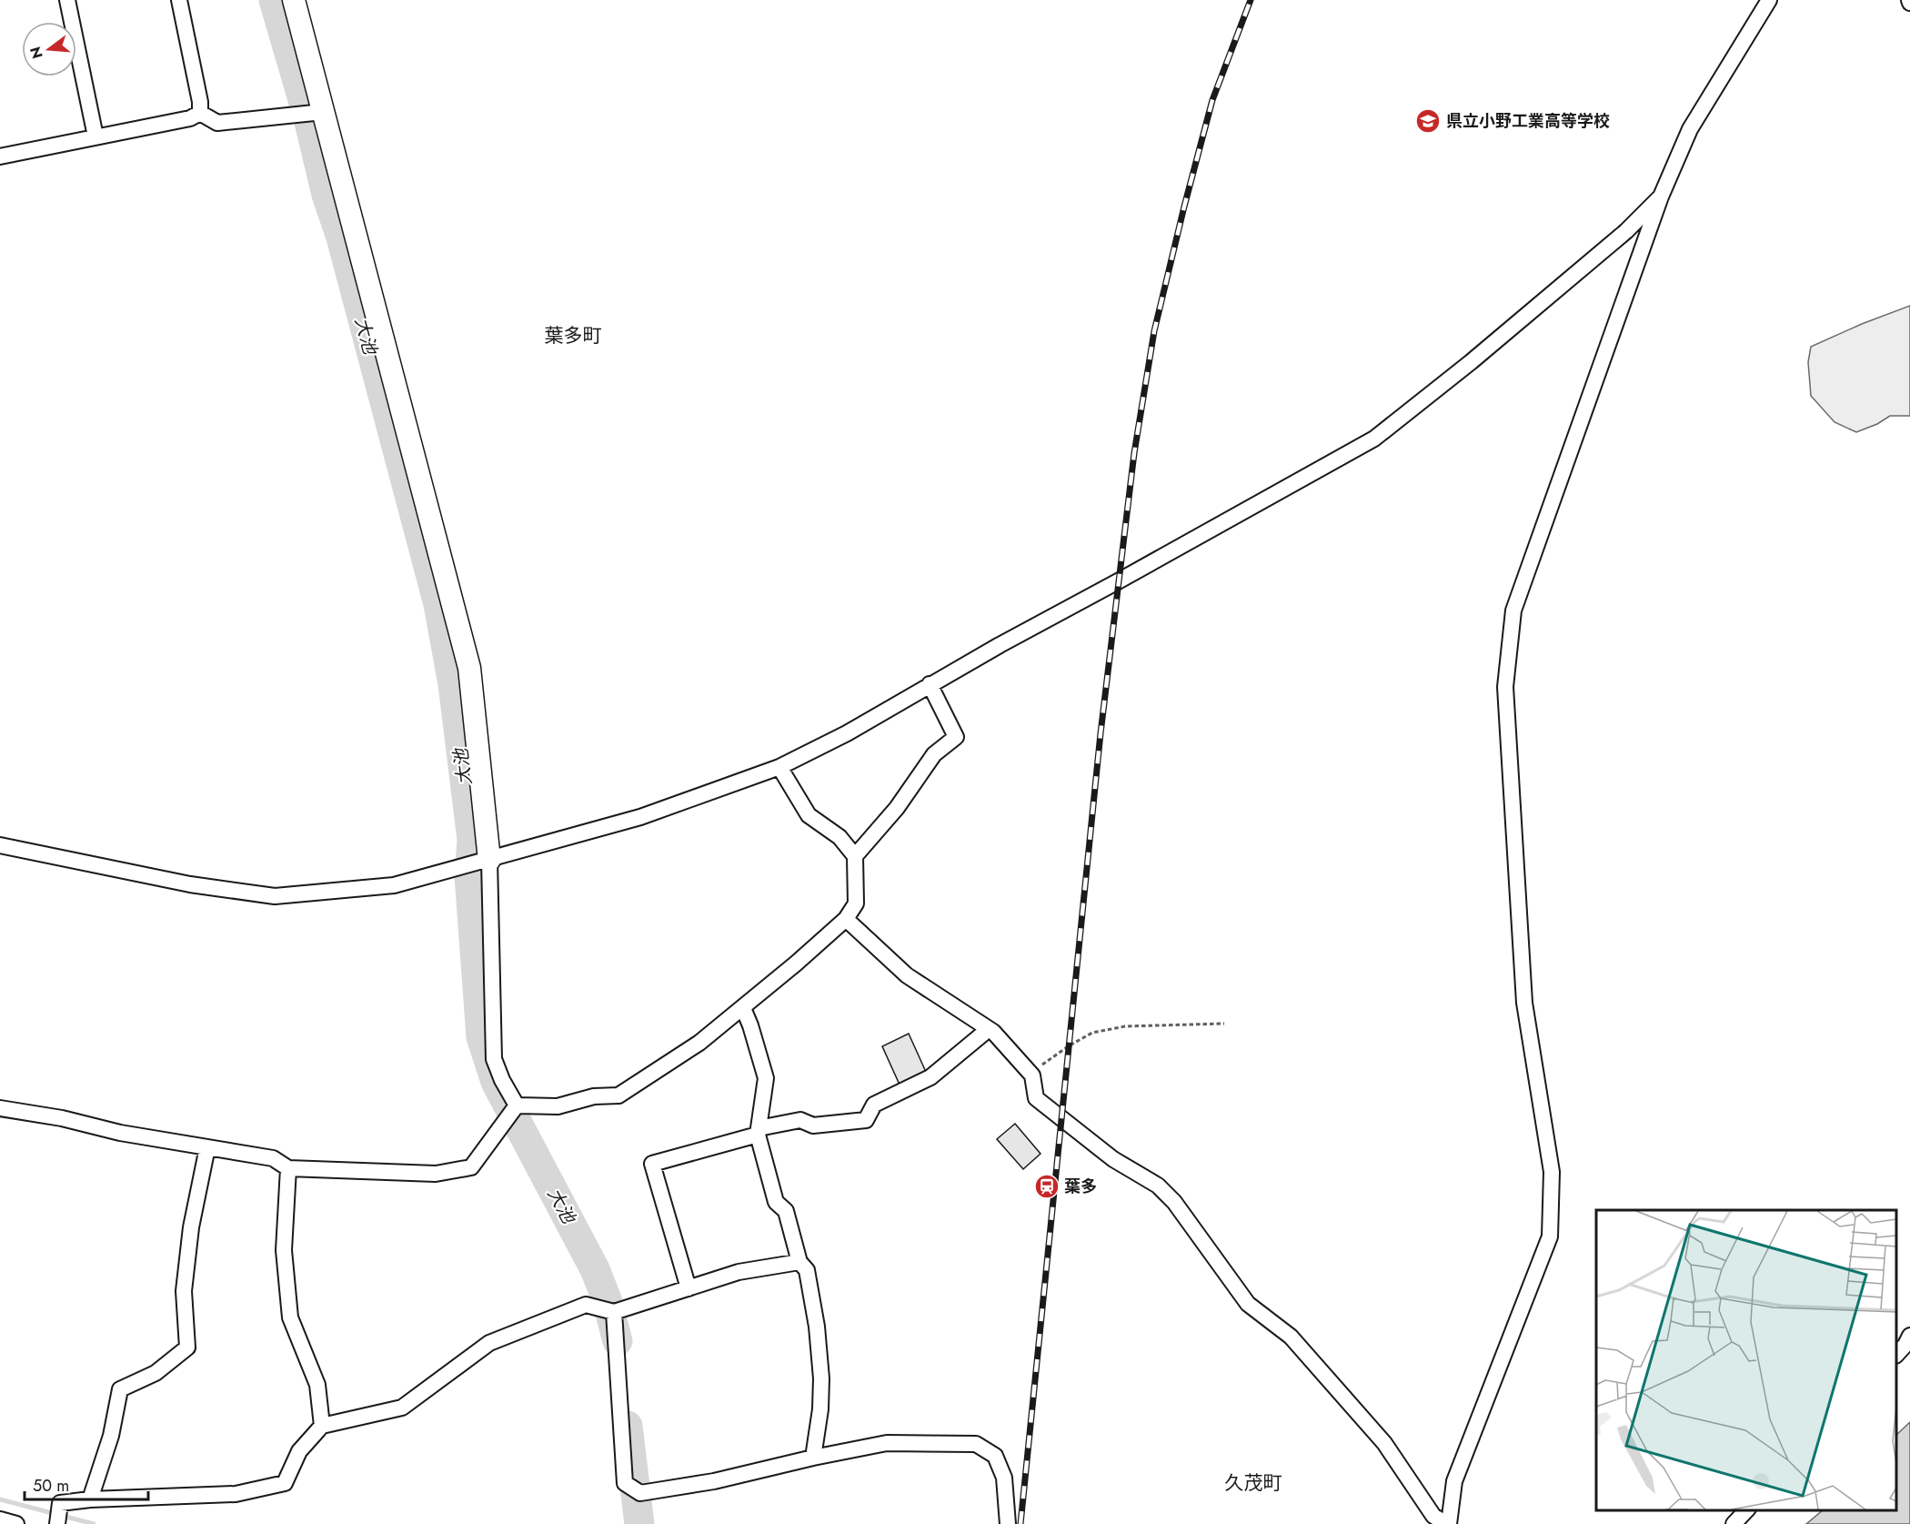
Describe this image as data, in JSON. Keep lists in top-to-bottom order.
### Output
{
  "districts": ["葉多町", "久茂町"],
  "water": ["大池"],
  "places": {
    "school or university": ["県立小野工業高等学校"],
    "station": ["葉多"]
  },
  "scale_bar": "50 m",
  "north": "left"
}
